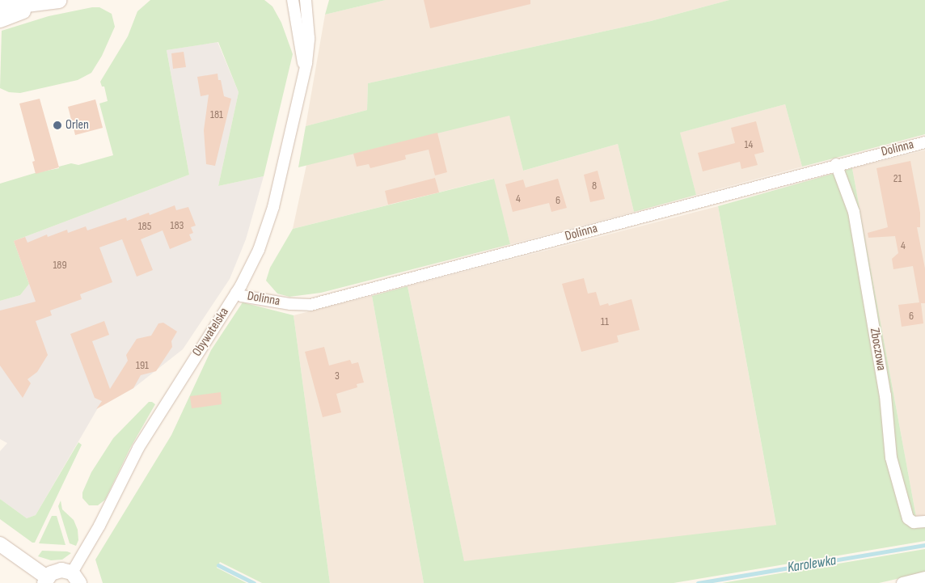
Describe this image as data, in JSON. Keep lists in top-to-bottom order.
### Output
{
  "streets": {
    "street": ["Dolinna", "Obywatelska", "Zboczowa"]
  },
  "crossings": [
    ["Dolinna", "Obywatelska"],
    ["Dolinna", "Zboczowa"]
  ],
  "water": ["Karolewka"],
  "places": ["Orlen"],
  "house_numbers": [
    "181",
    "14",
    "21",
    "8",
    "4",
    "6",
    "183",
    "185",
    "4",
    "189",
    "6",
    "11",
    "191",
    "3"
  ]
}
